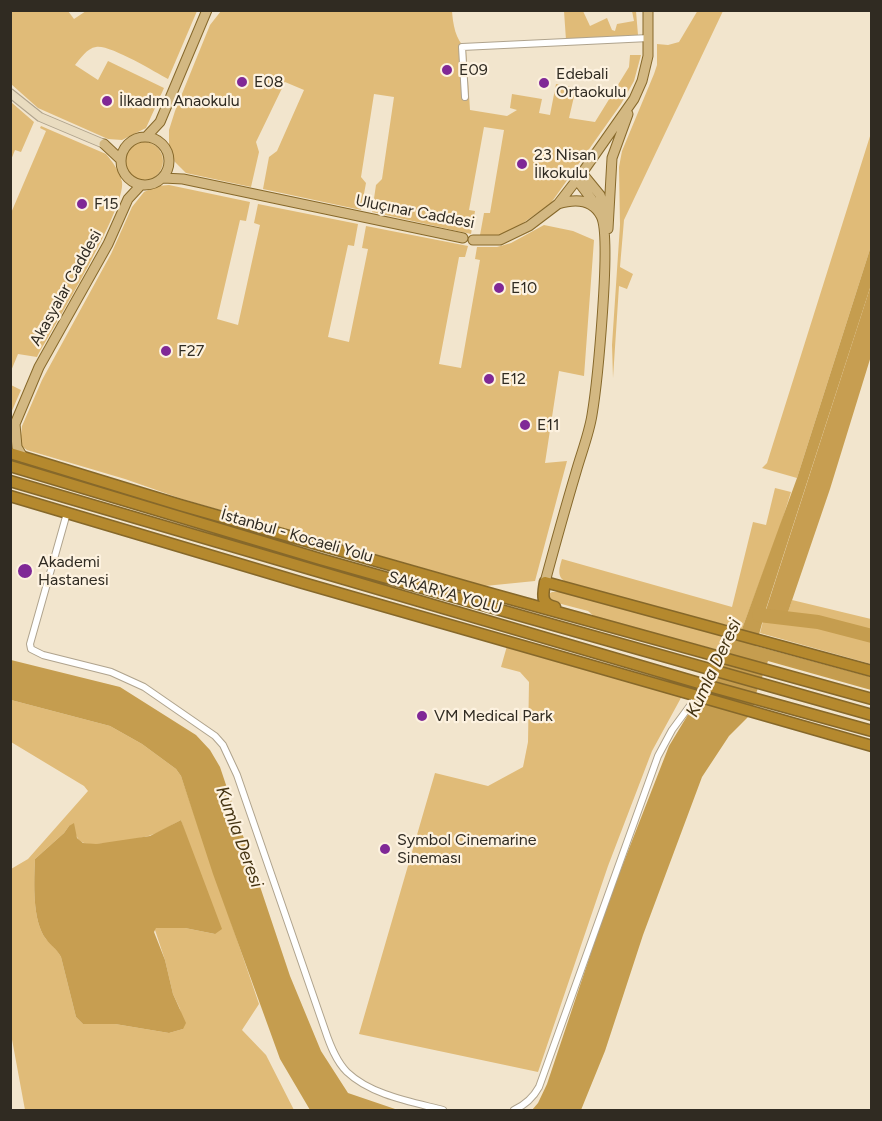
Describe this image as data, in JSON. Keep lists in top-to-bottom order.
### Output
{
  "streets": {
    "highway": ["İstanbul - Kocaeli Yolu", "SAKARYA YOLU"],
    "main road": ["Uluçınar Caddesi", "Akasyalar Caddesi"]
  },
  "water": ["Kumla Deresi"],
  "places": [
    "E09",
    "E08",
    "Edebali Ortaokulu",
    "İlkadım Anaokulu",
    "23 Nisan İlkokulu",
    "F15",
    "E10",
    "F27",
    "E12",
    "E11",
    "Akademi Hastanesi",
    "VM Medical Park",
    "Symbol Cinemarine Sineması"
  ]
}
